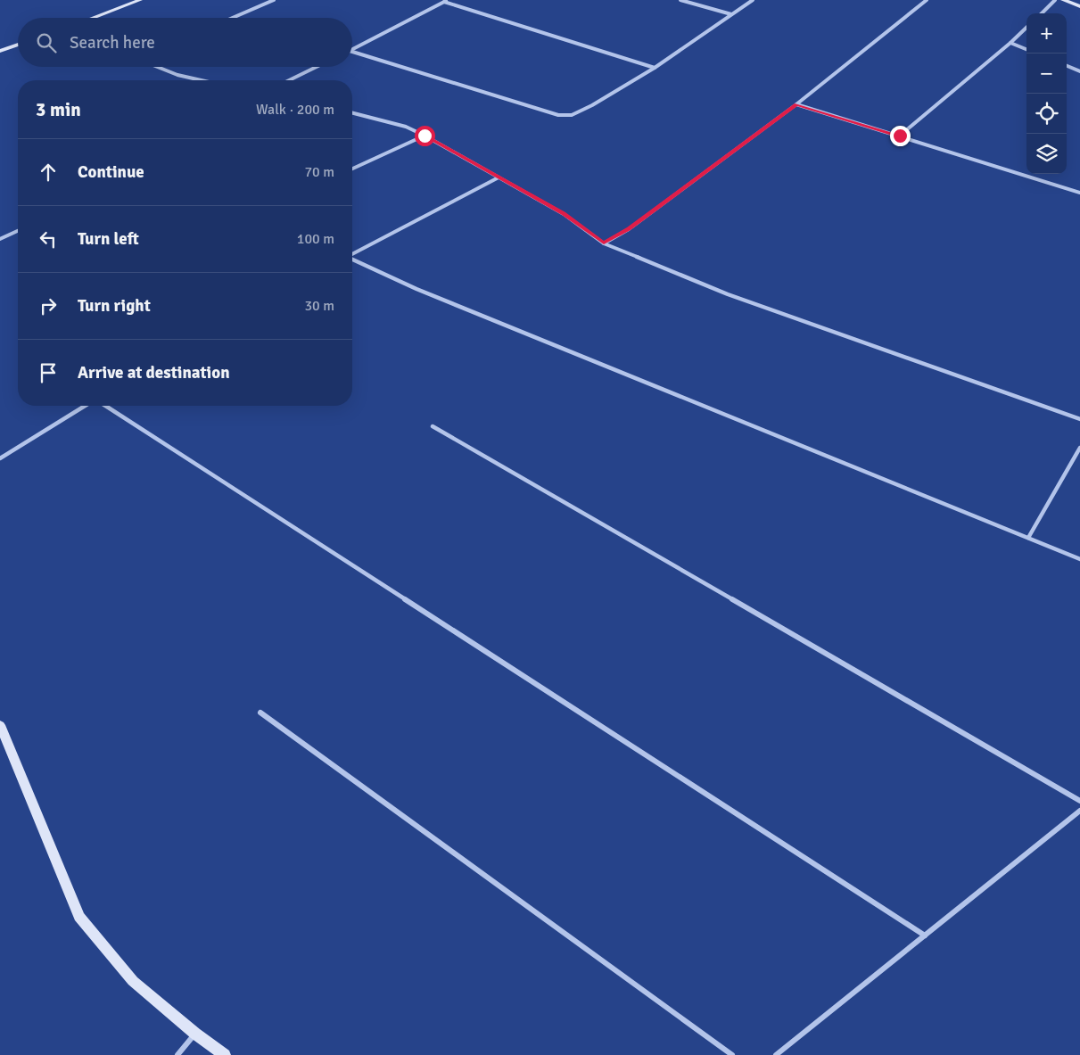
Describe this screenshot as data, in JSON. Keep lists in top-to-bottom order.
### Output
{
  "page": {
    "map_buttons": ["+", "−"],
    "search": "Search here",
    "heading": ["3 min", "Walk · 200 m"],
    "list": [
      ["Continue", "70 m"],
      ["Turn left", "100 m"],
      ["Turn right", "30 m"],
      "Arrive at destination"
    ]
  }
}
